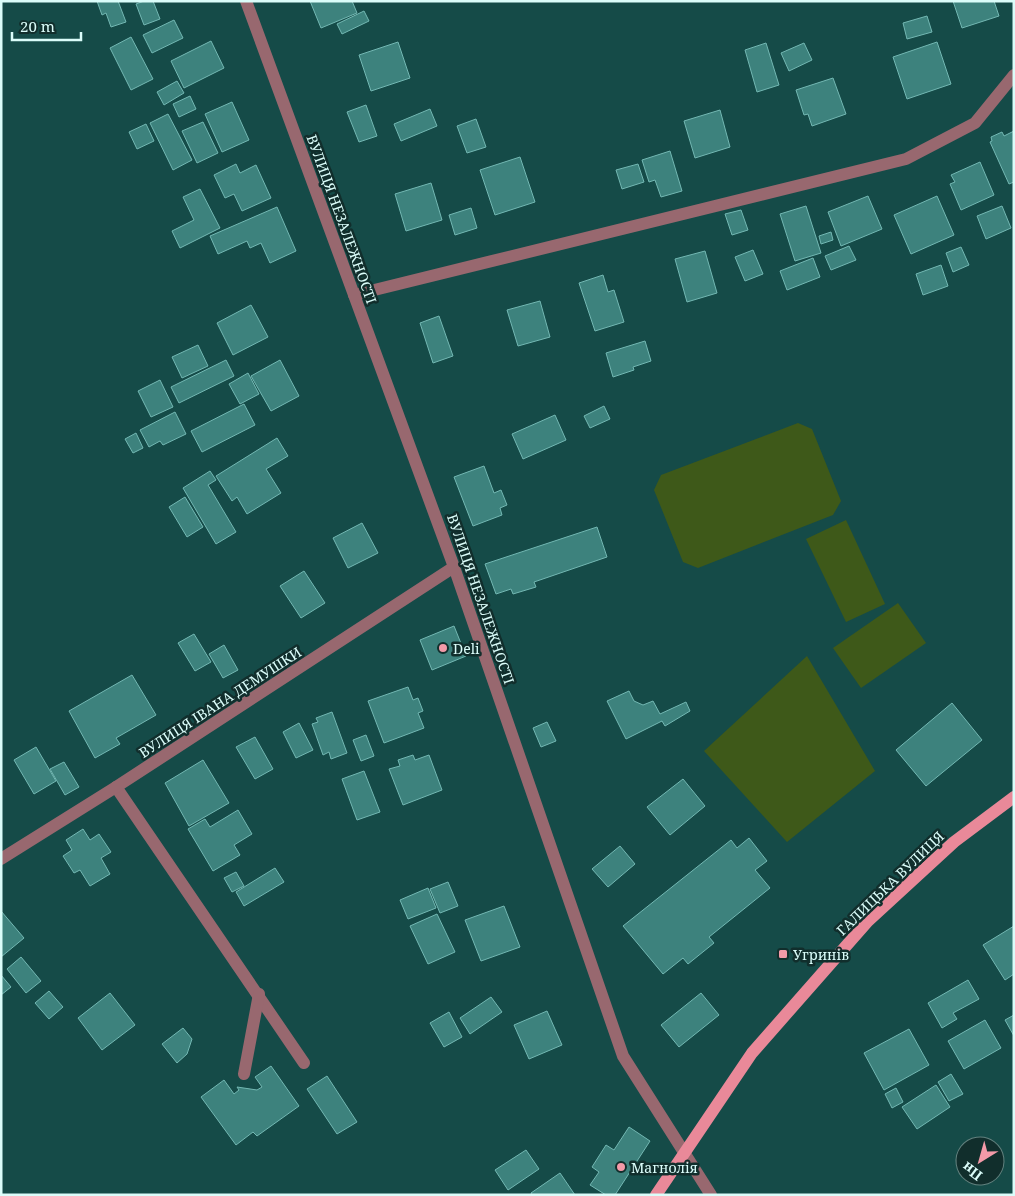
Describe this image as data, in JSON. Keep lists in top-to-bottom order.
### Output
{
  "streets": {
    "main road": ["ГАЛИЦЬКА ВУЛИЦЯ"],
    "street": ["ВУЛИЦЯ НЕЗАЛЕЖНОСТІ", "ВУЛИЦЯ ІВАНА ДЕМУШКИ"]
  },
  "crossings": [
    ["ВУЛИЦЯ НЕЗАЛЕЖНОСТІ", "ВУЛИЦЯ ІВАНА ДЕМУШКИ"],
    ["ВУЛИЦЯ НЕЗАЛЕЖНОСТІ", "ГАЛИЦЬКА ВУЛИЦЯ"]
  ],
  "places": {
    "other": ["Deli", "Магнолія"],
    "transit": ["Угринів"]
  },
  "scale_bar": "20 m",
  "north": "bottom left"
}
